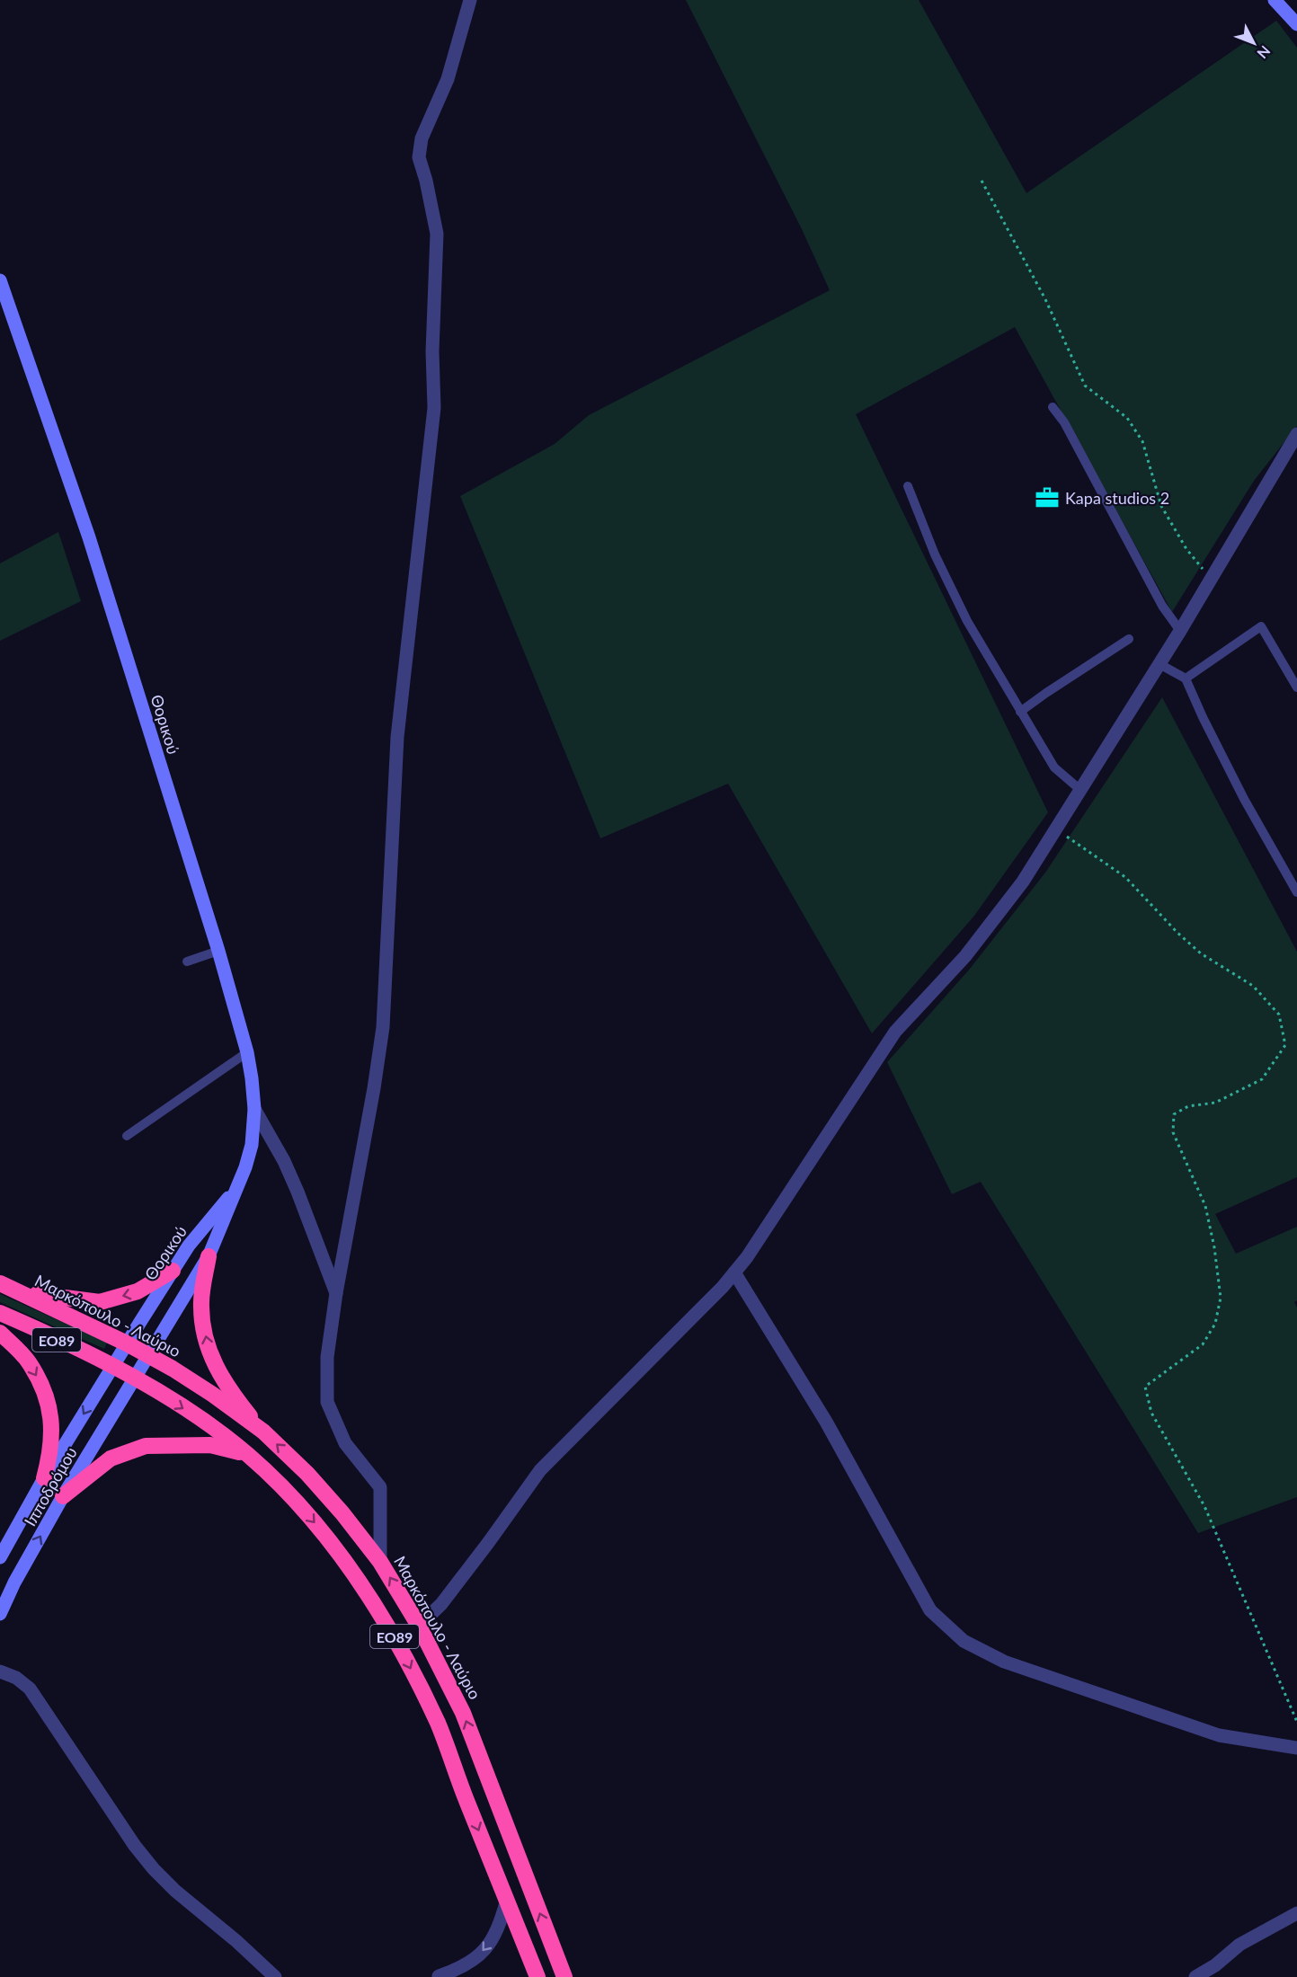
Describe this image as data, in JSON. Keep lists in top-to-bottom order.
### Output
{
  "streets": {
    "highway": ["Μαρκόπουλο - Λαύριο", "ΕΟ89"],
    "main road": ["Θορικού", "Ιπποδρόμου"]
  },
  "crossings": [
    ["Θορικού", "Μαρκόπουλο - Λαύριο"],
    ["Θορικού", "ΕΟ89"],
    ["Θορικού", "Ιπποδρόμου"],
    ["Μαρκόπουλο - Λαύριο", "Ιπποδρόμου"],
    ["ΕΟ89", "Ιπποδρόμου"]
  ],
  "places": {
    "office": ["Kapa studios 2"]
  },
  "north": "bottom right"
}
